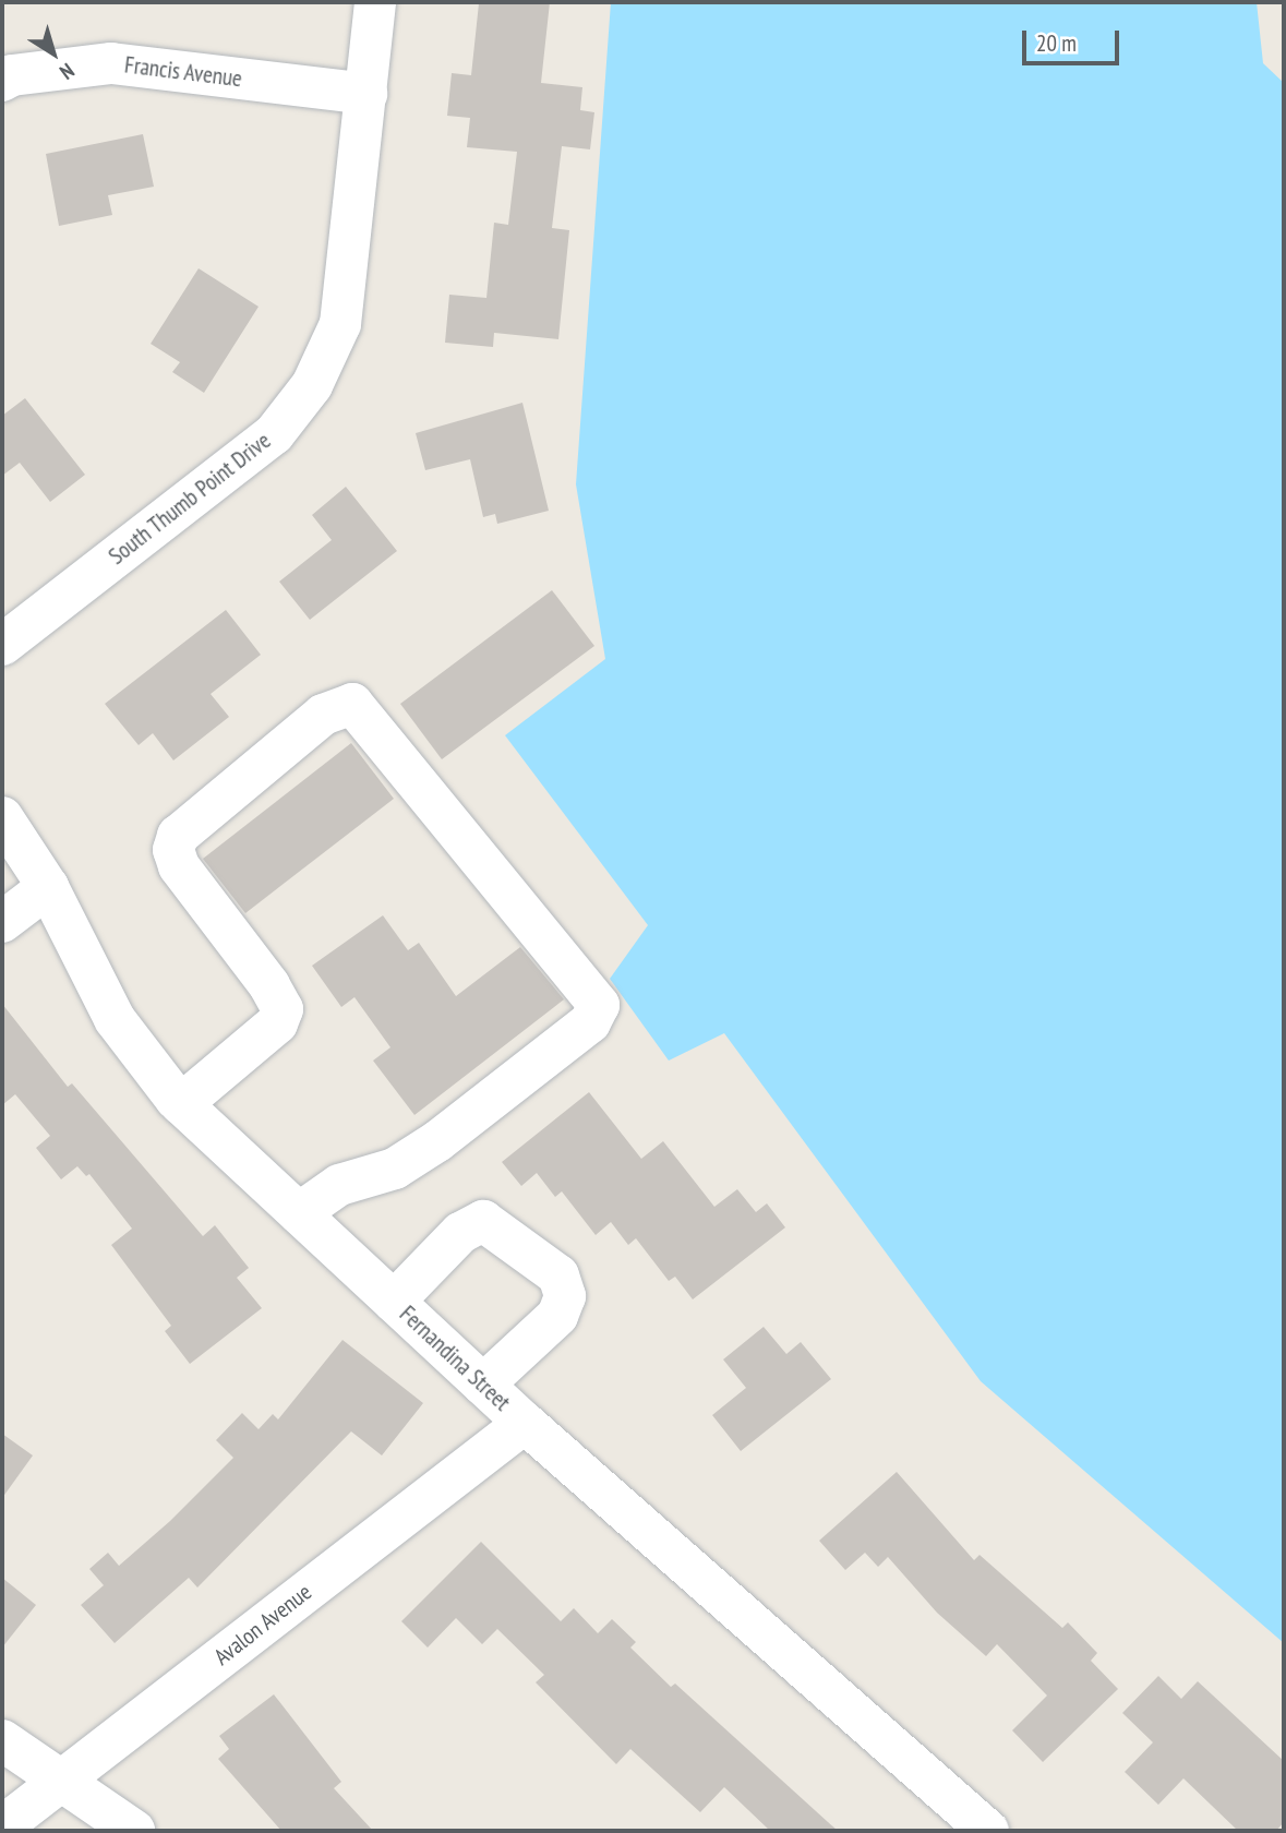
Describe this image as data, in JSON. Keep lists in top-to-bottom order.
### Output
{
  "streets": {
    "street": [
      "Francis Avenue",
      "South Thumb Point Drive",
      "Fernandina Street",
      "Avalon Avenue"
    ]
  },
  "crossings": [
    ["Francis Avenue", "South Thumb Point Drive"],
    ["Fernandina Street", "Avalon Avenue"]
  ],
  "scale_bar": "20 m",
  "north": "bottom right"
}
